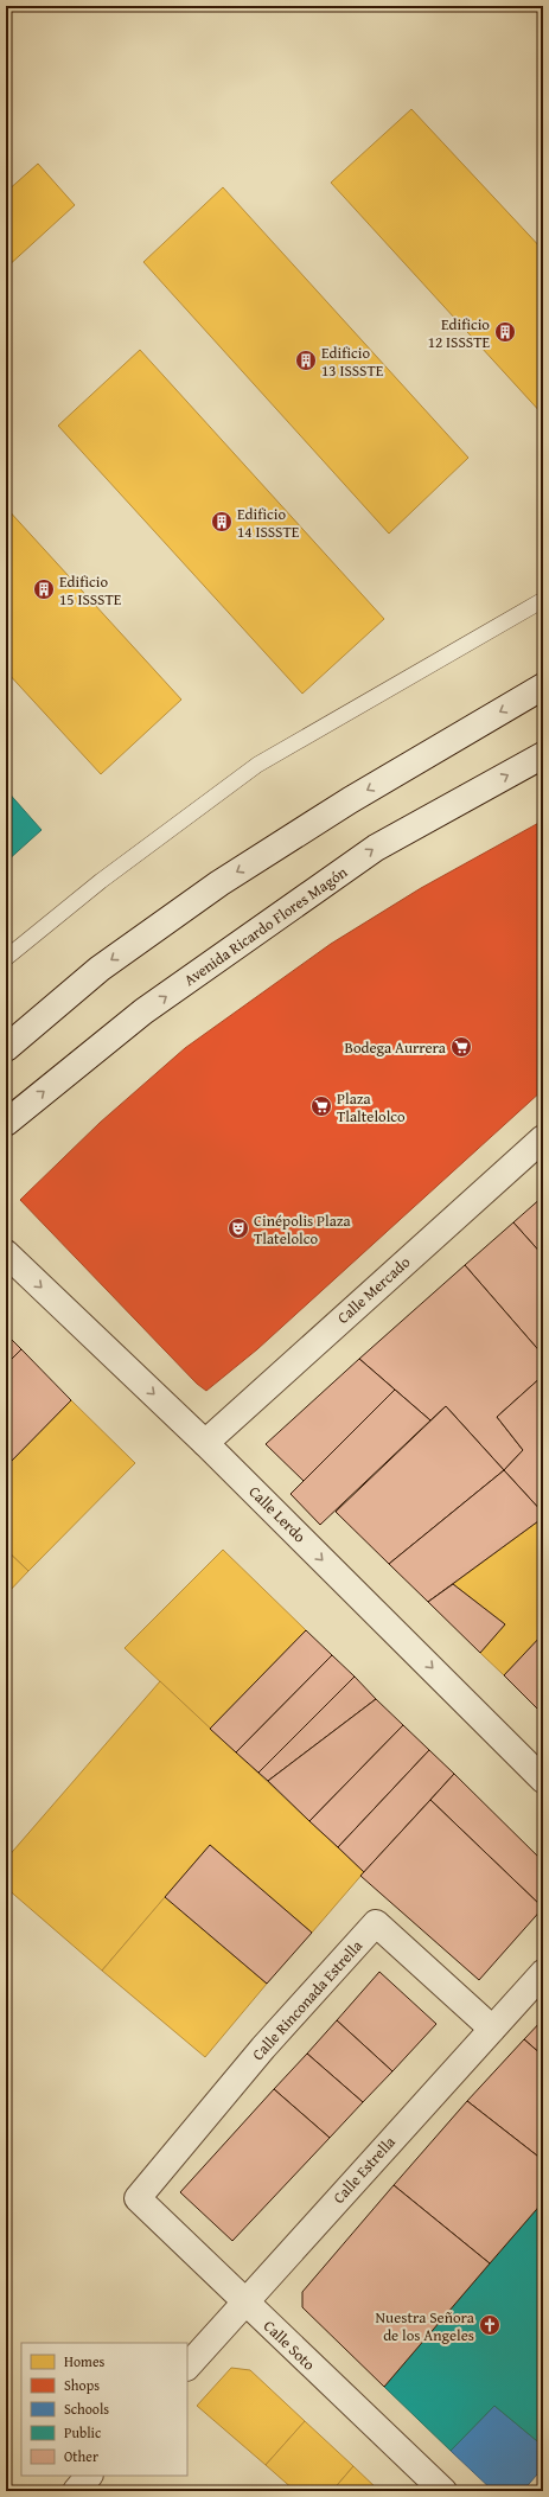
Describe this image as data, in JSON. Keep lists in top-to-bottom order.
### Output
{
  "streets": {
    "street": [
      "Avenida Ricardo Flores Magón",
      "Calle Mercado",
      "Calle Lerdo",
      "Calle Rinconada Estrella",
      "Calle Estrella",
      "Calle Soto"
    ]
  },
  "crossings": [
    ["Calle Mercado", "Calle Lerdo"],
    ["Calle Rinconada Estrella", "Calle Estrella"],
    ["Calle Rinconada Estrella", "Calle Soto"],
    ["Calle Estrella", "Calle Soto"]
  ],
  "one_way": ["Calle Lerdo"],
  "places": {
    "building": [
      "Edificio 12 ISSSTE",
      "Edificio 13 ISSSTE",
      "Edificio 14 ISSSTE",
      "Edificio 15 ISSSTE"
    ],
    "supermarket": ["Bodega Aurrera", "Plaza Tlaltelolco"],
    "theatre": ["Cinépolis Plaza Tlatelolco"],
    "church": ["Nuestra Señora de los Angeles"]
  },
  "legend": [
    "Homes",
    "Shops",
    "Schools",
    "Public",
    "Other"
  ]
}
